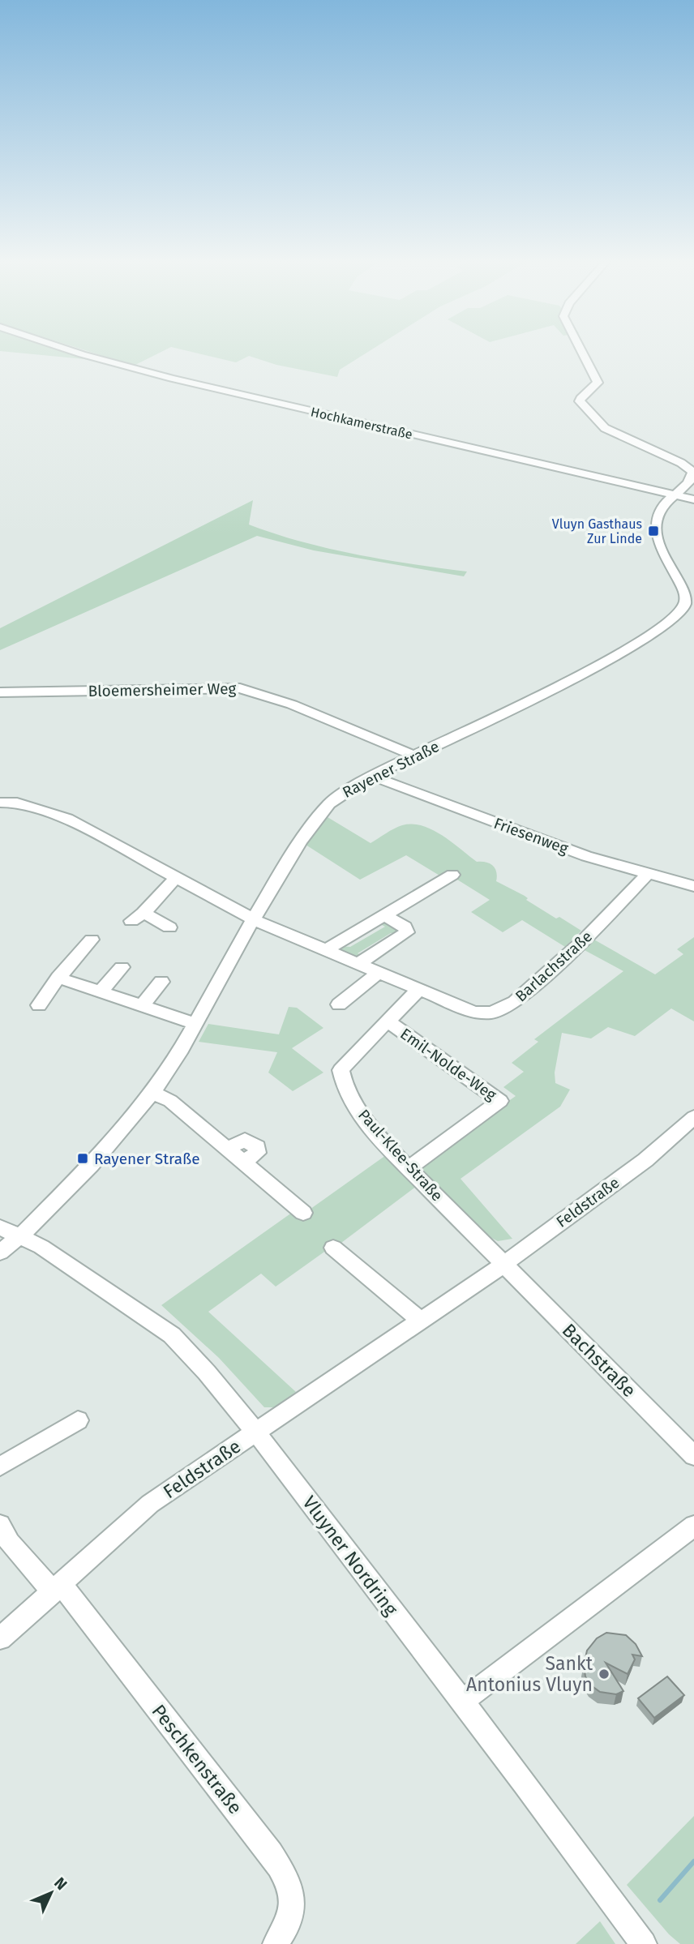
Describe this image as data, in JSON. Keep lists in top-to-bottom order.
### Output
{
  "streets": {
    "street": [
      "Hochkamerstraße",
      "Bloemersheimer Weg",
      "Rayener Straße",
      "Friesenweg",
      "Barlachstraße",
      "Emil-Nolde-Weg",
      "Paul-Klee-Straße",
      "Feldstraße",
      "Bachstraße",
      "Vluyner Nordring",
      "Peschkenstraße"
    ]
  },
  "crossings": [
    ["Hochkamerstraße", "Rayener Straße"],
    ["Bloemersheimer Weg", "Rayener Straße"],
    ["Rayener Straße", "Friesenweg"],
    ["Rayener Straße", "Barlachstraße"],
    ["Rayener Straße", "Vluyner Nordring"],
    ["Friesenweg", "Barlachstraße"],
    ["Barlachstraße", "Paul-Klee-Straße"],
    ["Emil-Nolde-Weg", "Paul-Klee-Straße"],
    ["Paul-Klee-Straße", "Feldstraße"],
    ["Paul-Klee-Straße", "Bachstraße"],
    ["Feldstraße", "Bachstraße"],
    ["Feldstraße", "Vluyner Nordring"],
    ["Feldstraße", "Peschkenstraße"]
  ],
  "places": {
    "transit": ["Vluyn Gasthaus Zur Linde", "Rayener Straße"],
    "other": ["Sankt Antonius Vluyn"]
  },
  "north": "top right"
}
